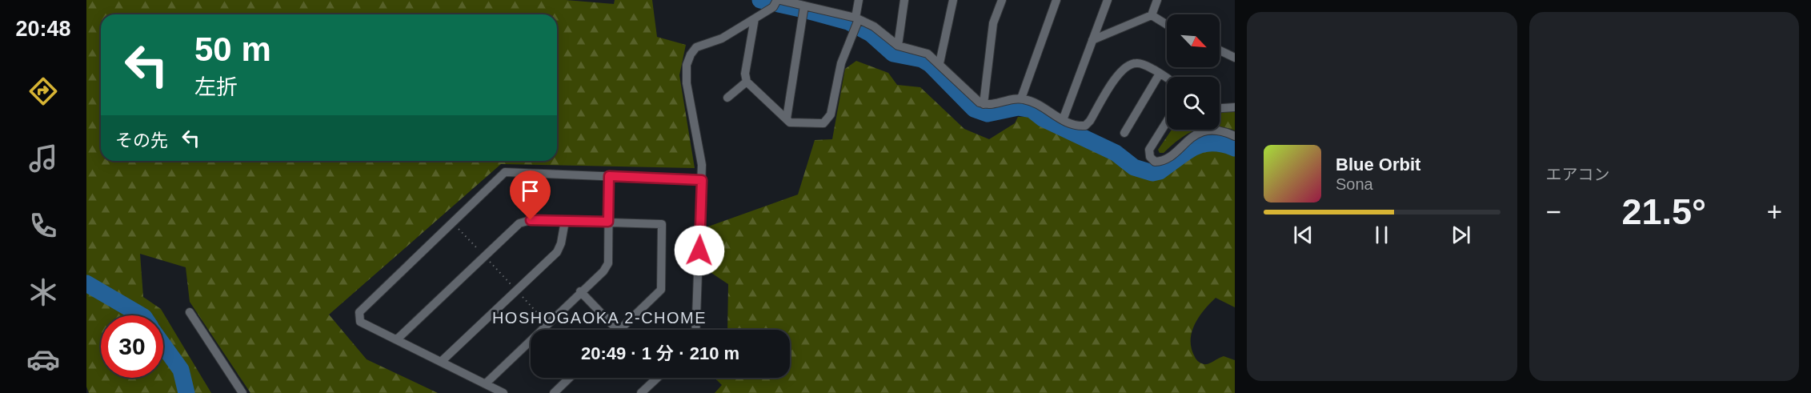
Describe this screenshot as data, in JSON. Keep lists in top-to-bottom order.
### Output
{
  "districts": ["HOSHOGAOKA 2-CHOME"],
  "north": "bottom right",
  "page": {
    "tabs": "20:48",
    "tile": "エアコン",
    "turn": ["50 m", "左折"],
    "then": "その先",
    "song": ["Blue Orbit", "Sona"],
    "heat": ["−", "21.5°", "+"],
    "limit": "30",
    "trip": "20:49 · 1 分 · 210 m"
  }
}
